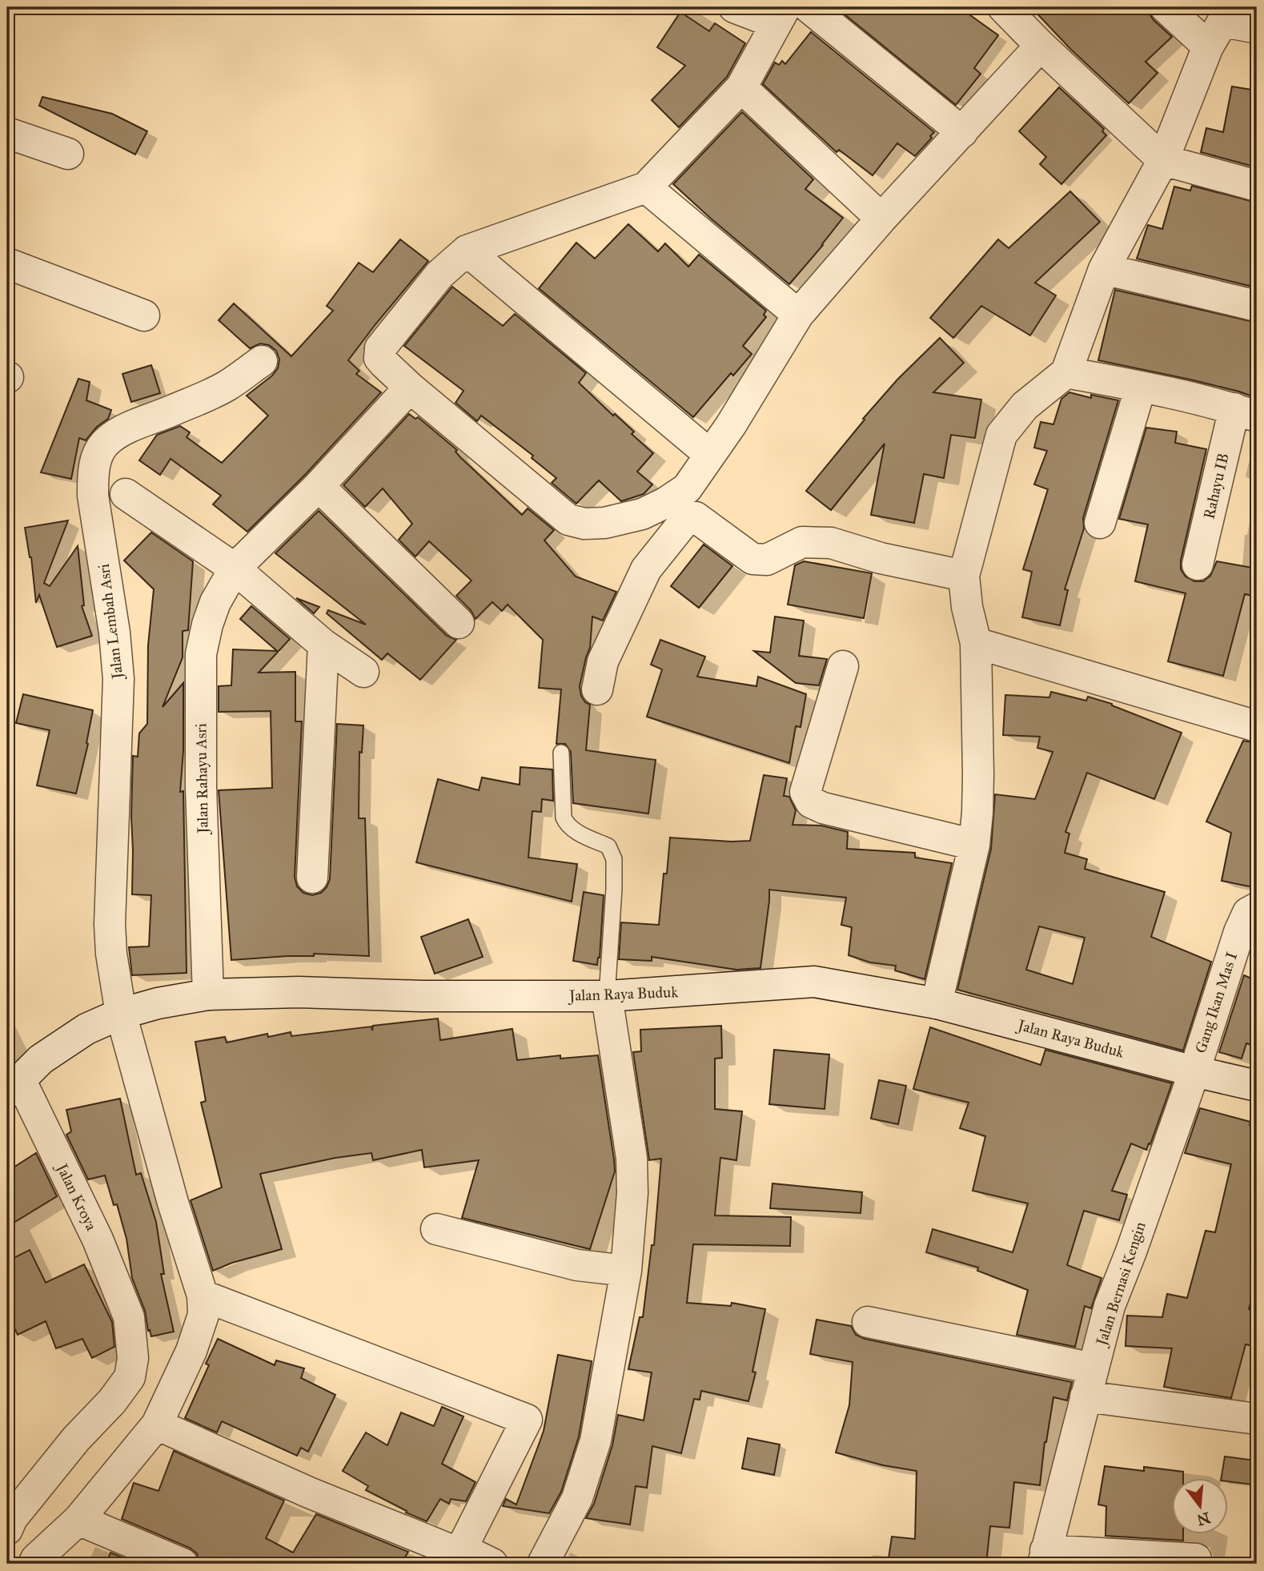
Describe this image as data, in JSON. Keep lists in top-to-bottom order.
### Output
{
  "streets": {
    "street": [
      "Rahayu IB",
      "Jalan Lembah Asri",
      "Jalan Rahayu Asri",
      "Jalan Raya Buduk",
      "Gang Ikan Mas I",
      "Jalan Kroya",
      "Jalan Bernasi Kengin"
    ]
  },
  "crossings": [
    ["Jalan Lembah Asri", "Jalan Raya Buduk"],
    ["Jalan Rahayu Asri", "Jalan Raya Buduk"],
    ["Jalan Raya Buduk", "Gang Ikan Mas I"],
    ["Jalan Raya Buduk", "Jalan Kroya"],
    ["Jalan Raya Buduk", "Jalan Bernasi Kengin"],
    ["Gang Ikan Mas I", "Jalan Bernasi Kengin"]
  ],
  "north": "bottom"
}
